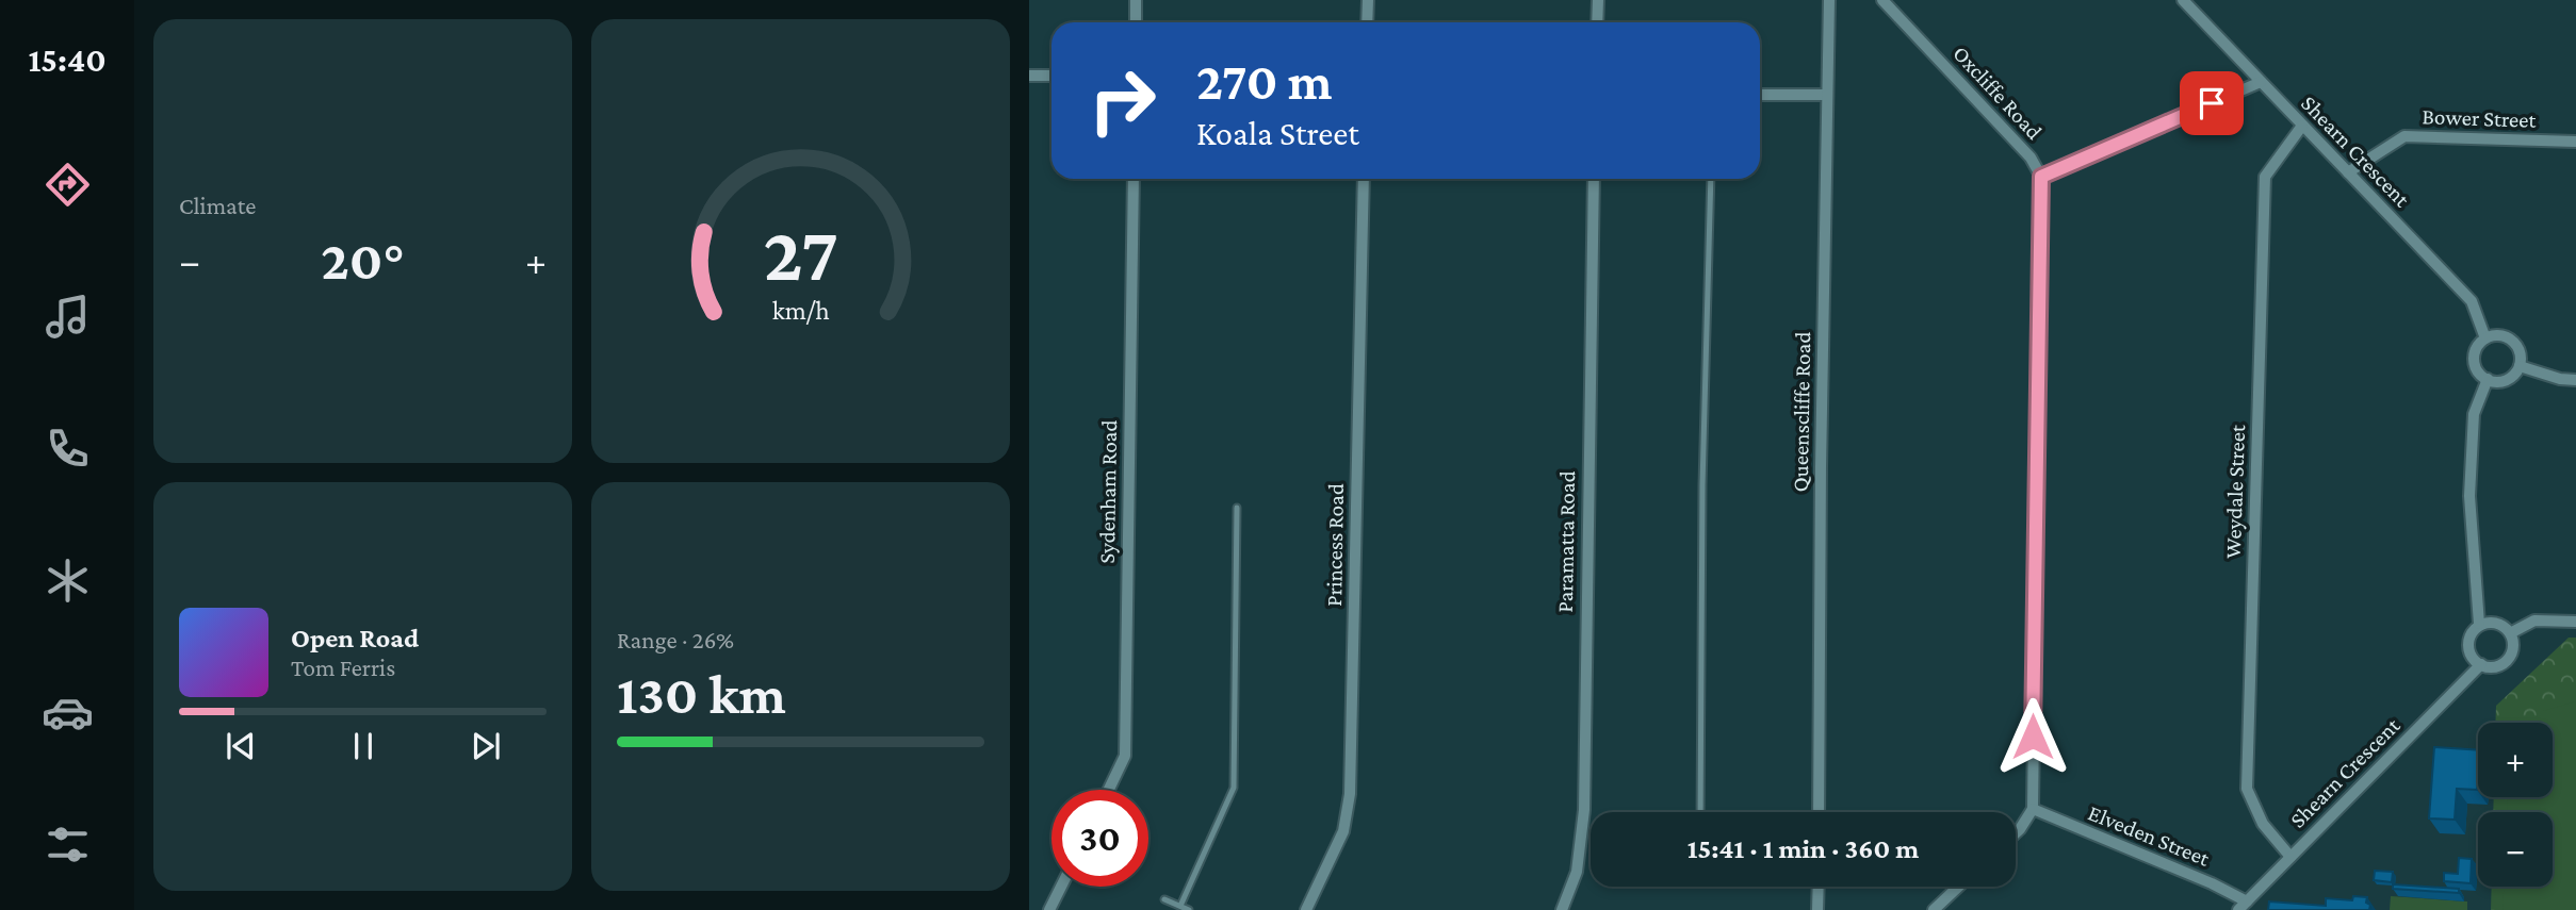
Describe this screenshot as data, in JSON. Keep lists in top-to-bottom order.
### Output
{
  "streets": {
    "street": [
      "Oxcliffe Road",
      "Bower Street",
      "Shearn Crescent",
      "Queenscliffe Road",
      "Sydenham Road",
      "Weydale Street",
      "Paramatta Road",
      "Princess Road",
      "Elveden Street"
    ]
  },
  "crossings": [
    ["Bower Street", "Shearn Crescent"],
    ["Shearn Crescent", "Weydale Street"],
    ["Shearn Crescent", "Elveden Street"]
  ],
  "page": {
    "tabs": "15:40",
    "tile": [
      "Climate",
      ["Range · 26%", "130 km"]
    ],
    "turn": ["270 m", "Koala Street"],
    "heat": ["−", "20°", "+"],
    "song": ["Open Road", "Tom Ferris"],
    "map_buttons": ["+", "−"],
    "limit": "30",
    "trip": "15:41 · 1 min · 360 m",
    "gauge": ["27", "km/h"]
  }
}
